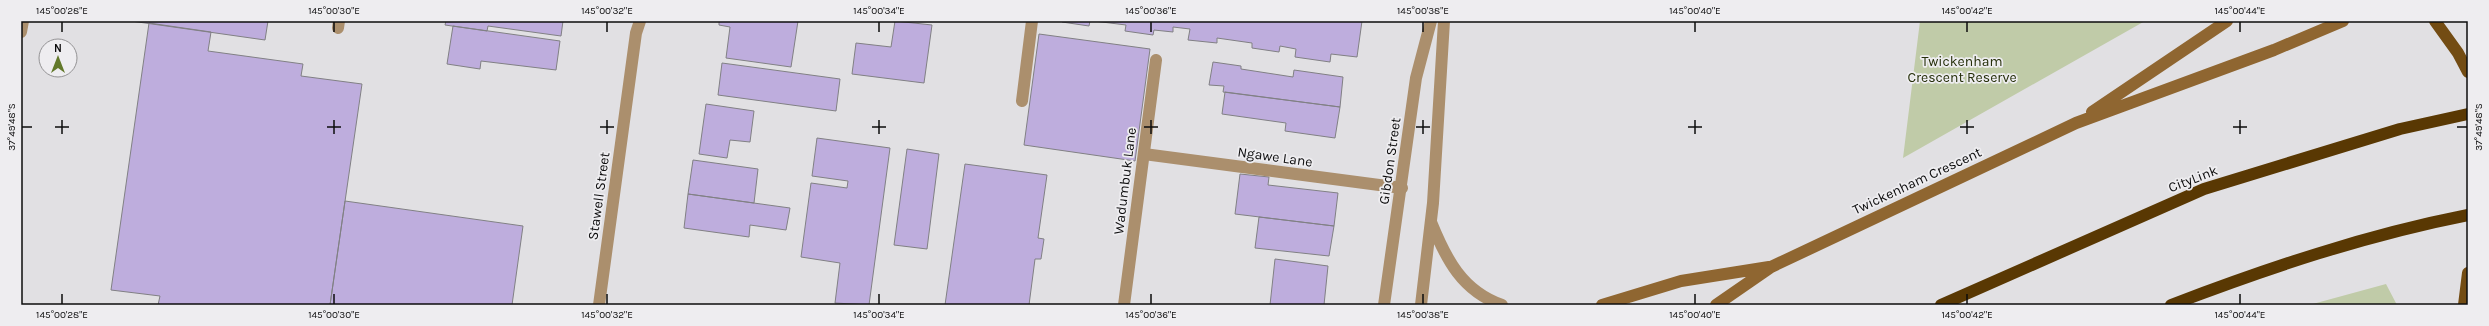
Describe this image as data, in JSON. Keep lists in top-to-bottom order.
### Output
{
  "streets": {
    "highway": ["CityLink"],
    "main road": ["Twickenham Crescent"],
    "street": [
      "Ngawe Lane",
      "Gibdon Street",
      "Wadumbuk Lane",
      "Stawell Street"
    ]
  },
  "crossings": [
    ["Ngawe Lane", "Gibdon Street"],
    ["Ngawe Lane", "Wadumbuk Lane"]
  ],
  "parks": ["Twickenham Crescent Reserve"],
  "north": "top",
  "coordinates": [
    "145°00'28\"E",
    "145°00'30\"E",
    "145°00'32\"E",
    "145°00'34\"E",
    "145°00'36\"E",
    "145°00'38\"E",
    "145°00'40\"E",
    "145°00'42\"E",
    "145°00'44\"E",
    "37°49'48\"S"
  ]
}
